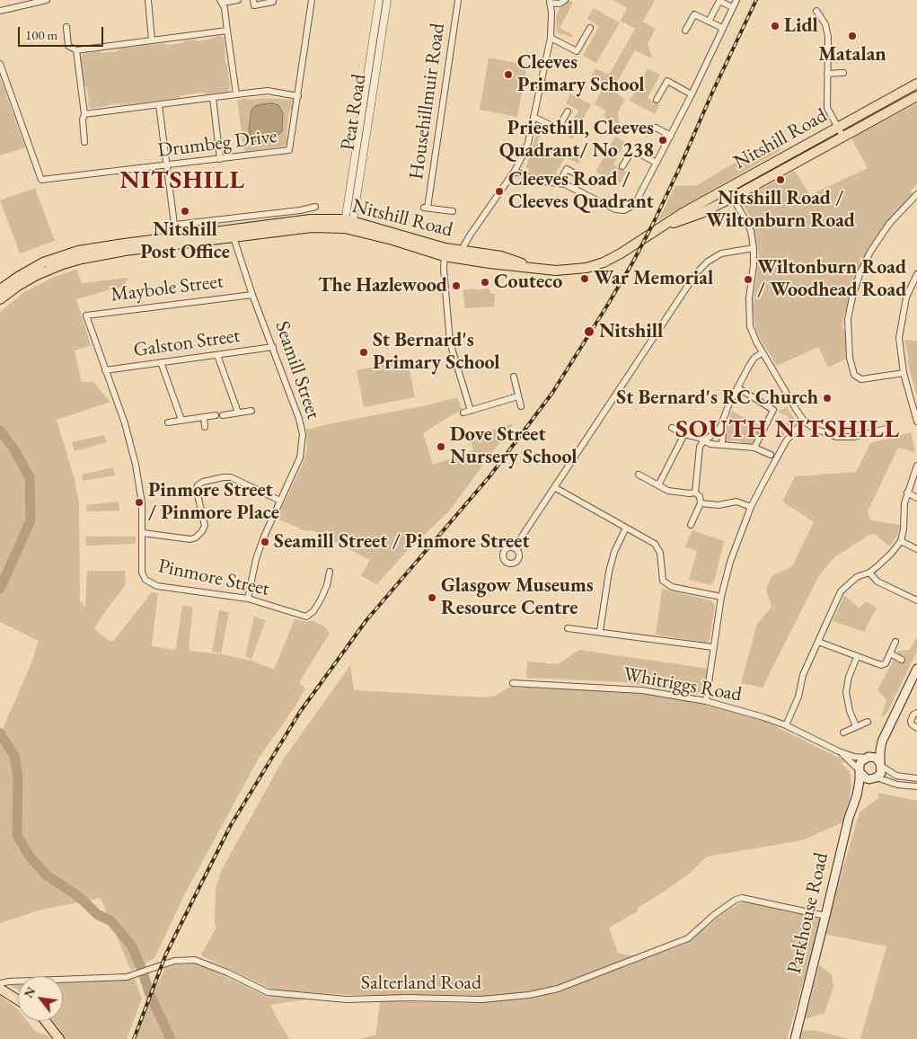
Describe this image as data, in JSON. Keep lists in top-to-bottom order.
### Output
{
  "streets": {
    "main road": ["Nitshill Road", "Parkhouse Road"],
    "street": [
      "Househillmuir Road",
      "Peat Road",
      "Drumbeg Drive",
      "Maybole Street",
      "Galston Street",
      "Seamill Street",
      "Pinmore Street",
      "Whitriggs Road",
      "Salterland Road"
    ]
  },
  "crossings": [
    ["Peat Road", "Nitshill Road"],
    ["Nitshill Road", "Seamill Street"],
    ["Maybole Street", "Seamill Street"],
    ["Maybole Street", "Pinmore Street"],
    ["Galston Street", "Seamill Street"],
    ["Galston Street", "Pinmore Street"],
    ["Seamill Street", "Pinmore Street"],
    ["Whitriggs Road", "Parkhouse Road"],
    ["Parkhouse Road", "Salterland Road"]
  ],
  "districts": ["NITSHILL", "SOUTH NITSHILL"],
  "places": [
    "Lidl",
    "Matalan",
    "Cleeves Primary School",
    "Priesthill, Cleeves Quadrant/ No 238",
    "Nitshill Road / Wiltonburn Road",
    "Cleeves Road / Cleeves Quadrant",
    "Nitshill Post Office",
    "War Memorial",
    "Wiltonburn Road / Woodhead Road",
    "Couteco",
    "The Hazlewood",
    "Nitshill",
    "St Bernard's Primary School",
    "St Bernard's RC Church",
    "Dove Street Nursery School",
    "Pinmore Street / Pinmore Place",
    "Seamill Street / Pinmore Street",
    "Glasgow Museums Resource Centre"
  ],
  "scale_bar": "100 m",
  "north": "top left"
}
